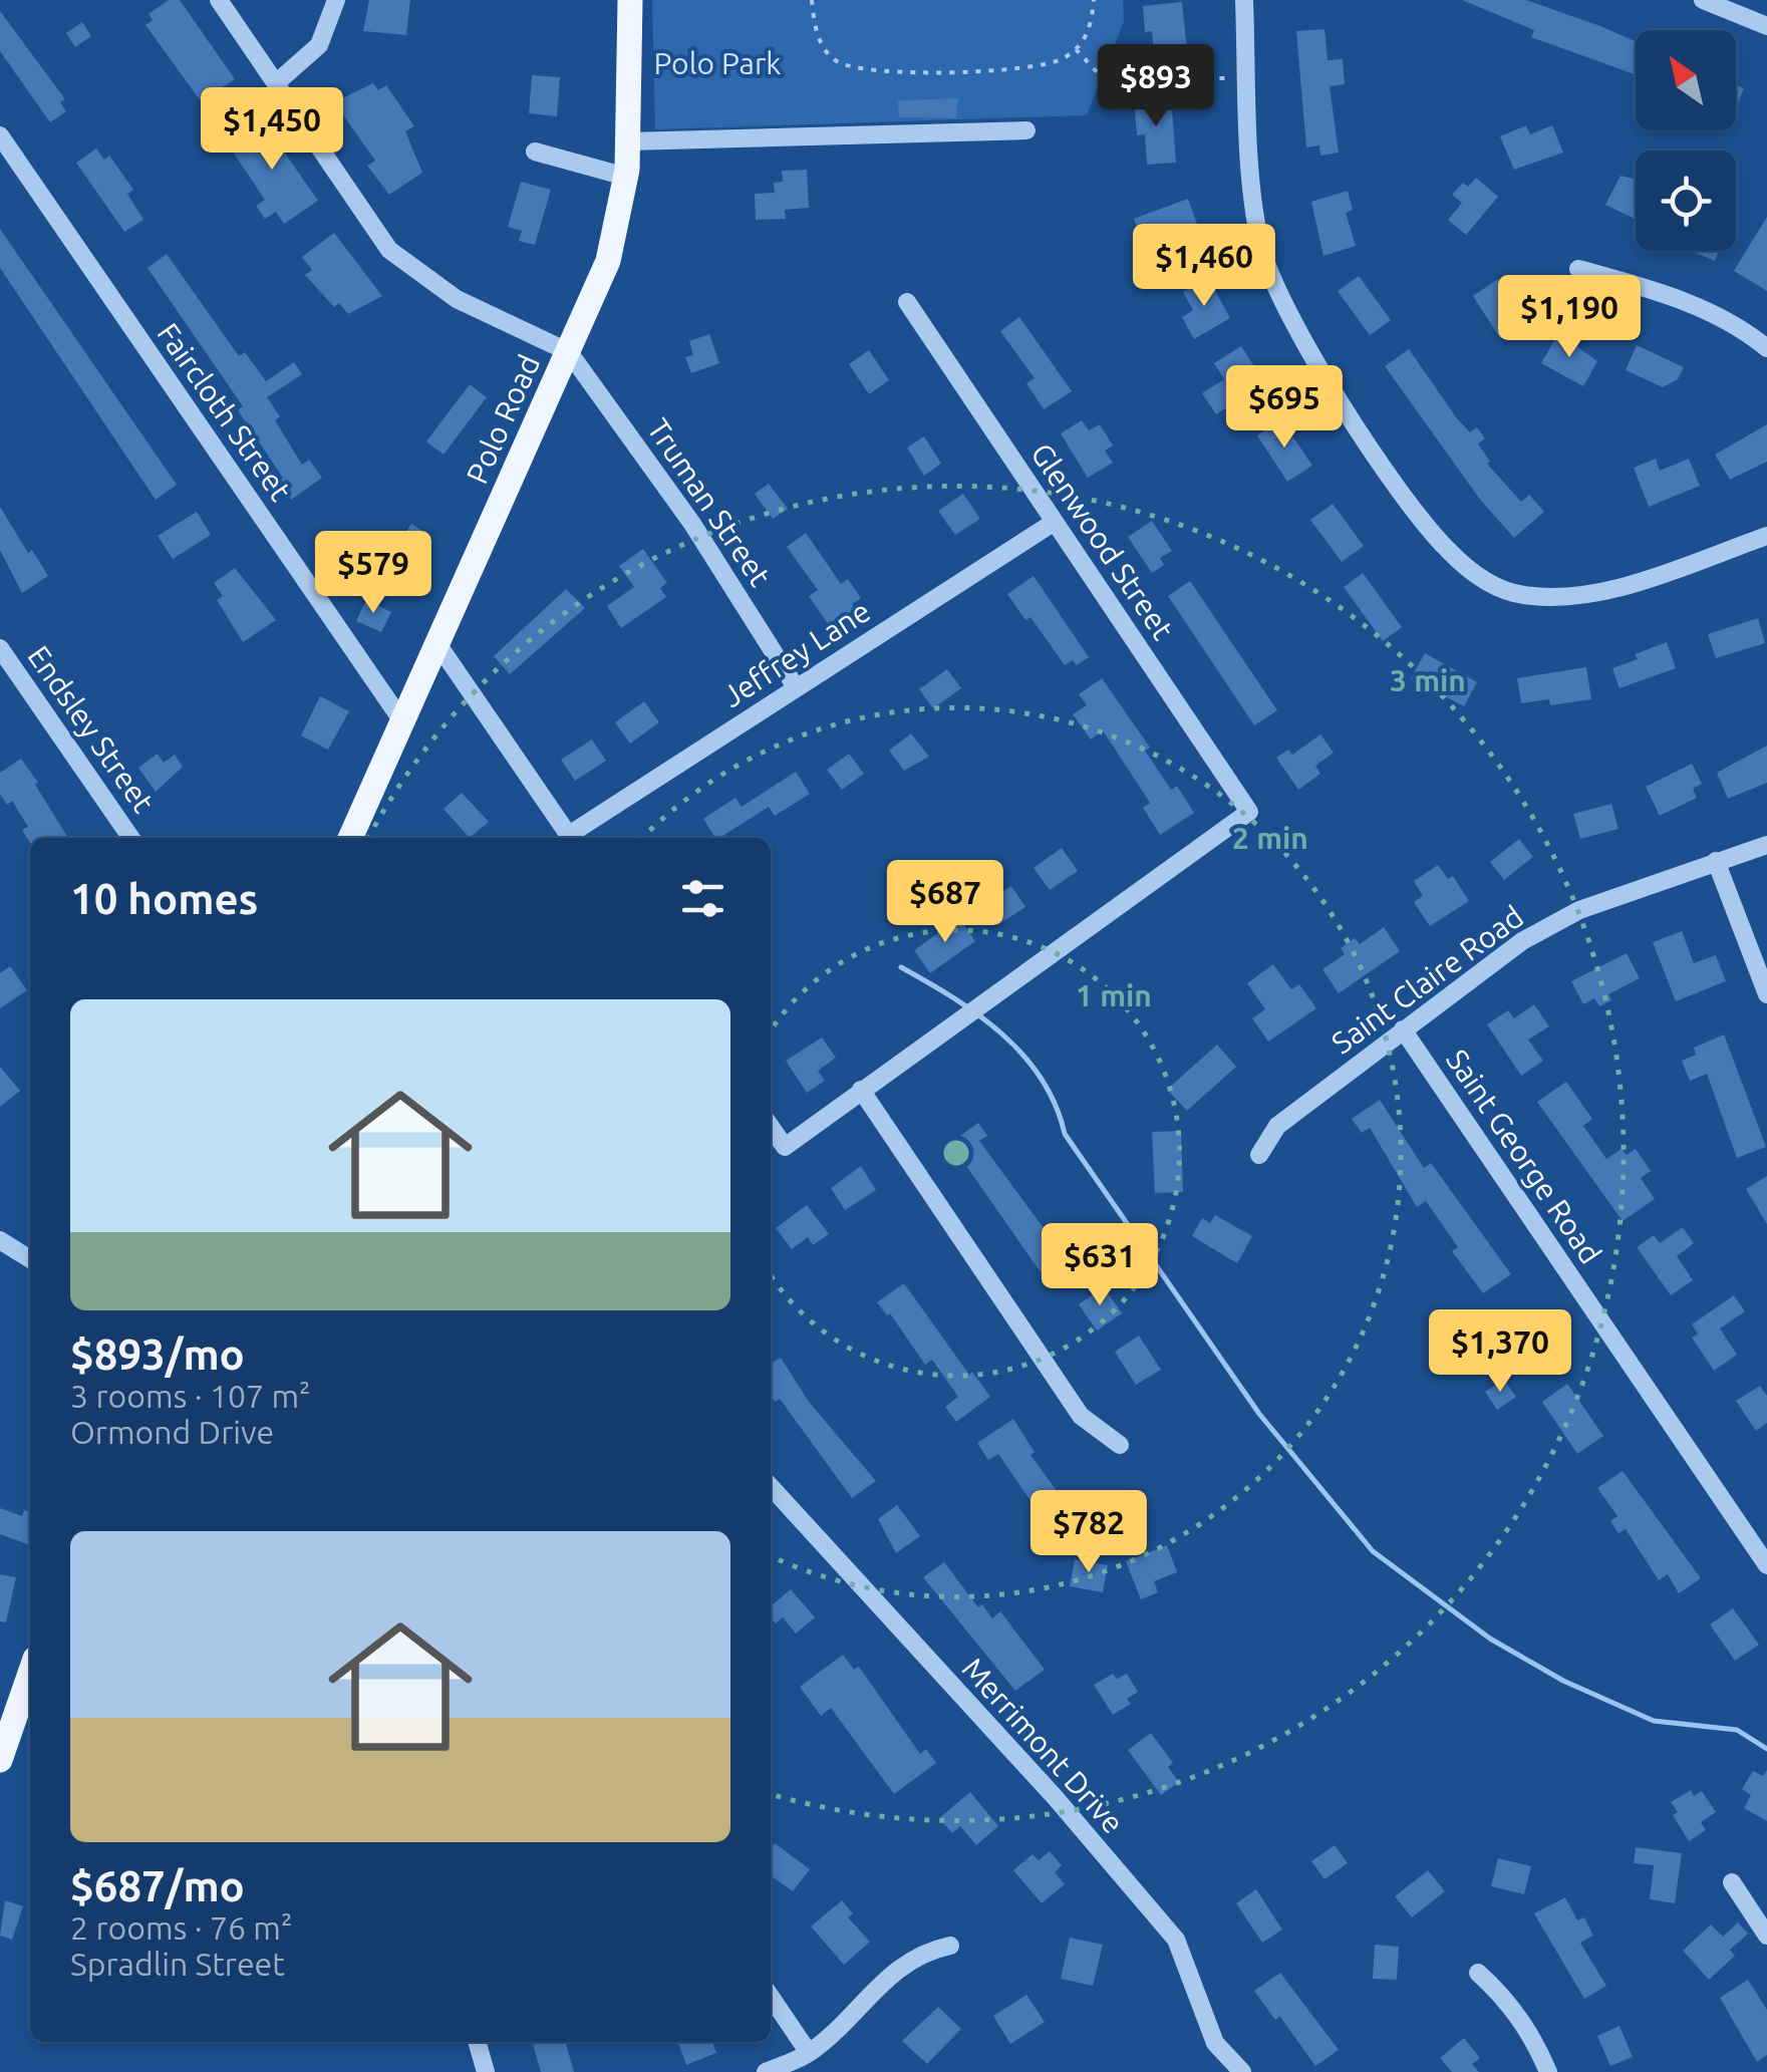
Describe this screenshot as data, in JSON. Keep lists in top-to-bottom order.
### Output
{
  "streets": {
    "main road": ["Polo Road"],
    "street": [
      "Faircloth Street",
      "Truman Street",
      "Glenwood Street",
      "Jeffrey Lane",
      "Endsley Street",
      "Saint Claire Road",
      "Saint George Road",
      "Merrimont Drive"
    ]
  },
  "crossings": [
    ["Faircloth Street", "Polo Road"],
    ["Polo Road", "Truman Street"],
    ["Truman Street", "Jeffrey Lane"],
    ["Glenwood Street", "Jeffrey Lane"],
    ["Saint Claire Road", "Saint George Road"]
  ],
  "parks": ["Polo Park"],
  "north": "top left",
  "page": {
    "price": [
      "$893",
      "$1,450",
      "$1,460",
      "$1,190",
      "$695",
      "$579",
      "$687",
      "$631",
      "$1,370",
      "$782"
    ],
    "heading": "10 homes",
    "list": [
      {
        "name": "$893/mo",
        "note": "3 rooms · 107 m² · Ormond Drive"
      },
      {
        "name": "$687/mo",
        "note": "2 rooms · 76 m² · Spradlin Street"
      }
    ]
  },
  "rings": ["3 min", "2 min", "1 min"]
}
